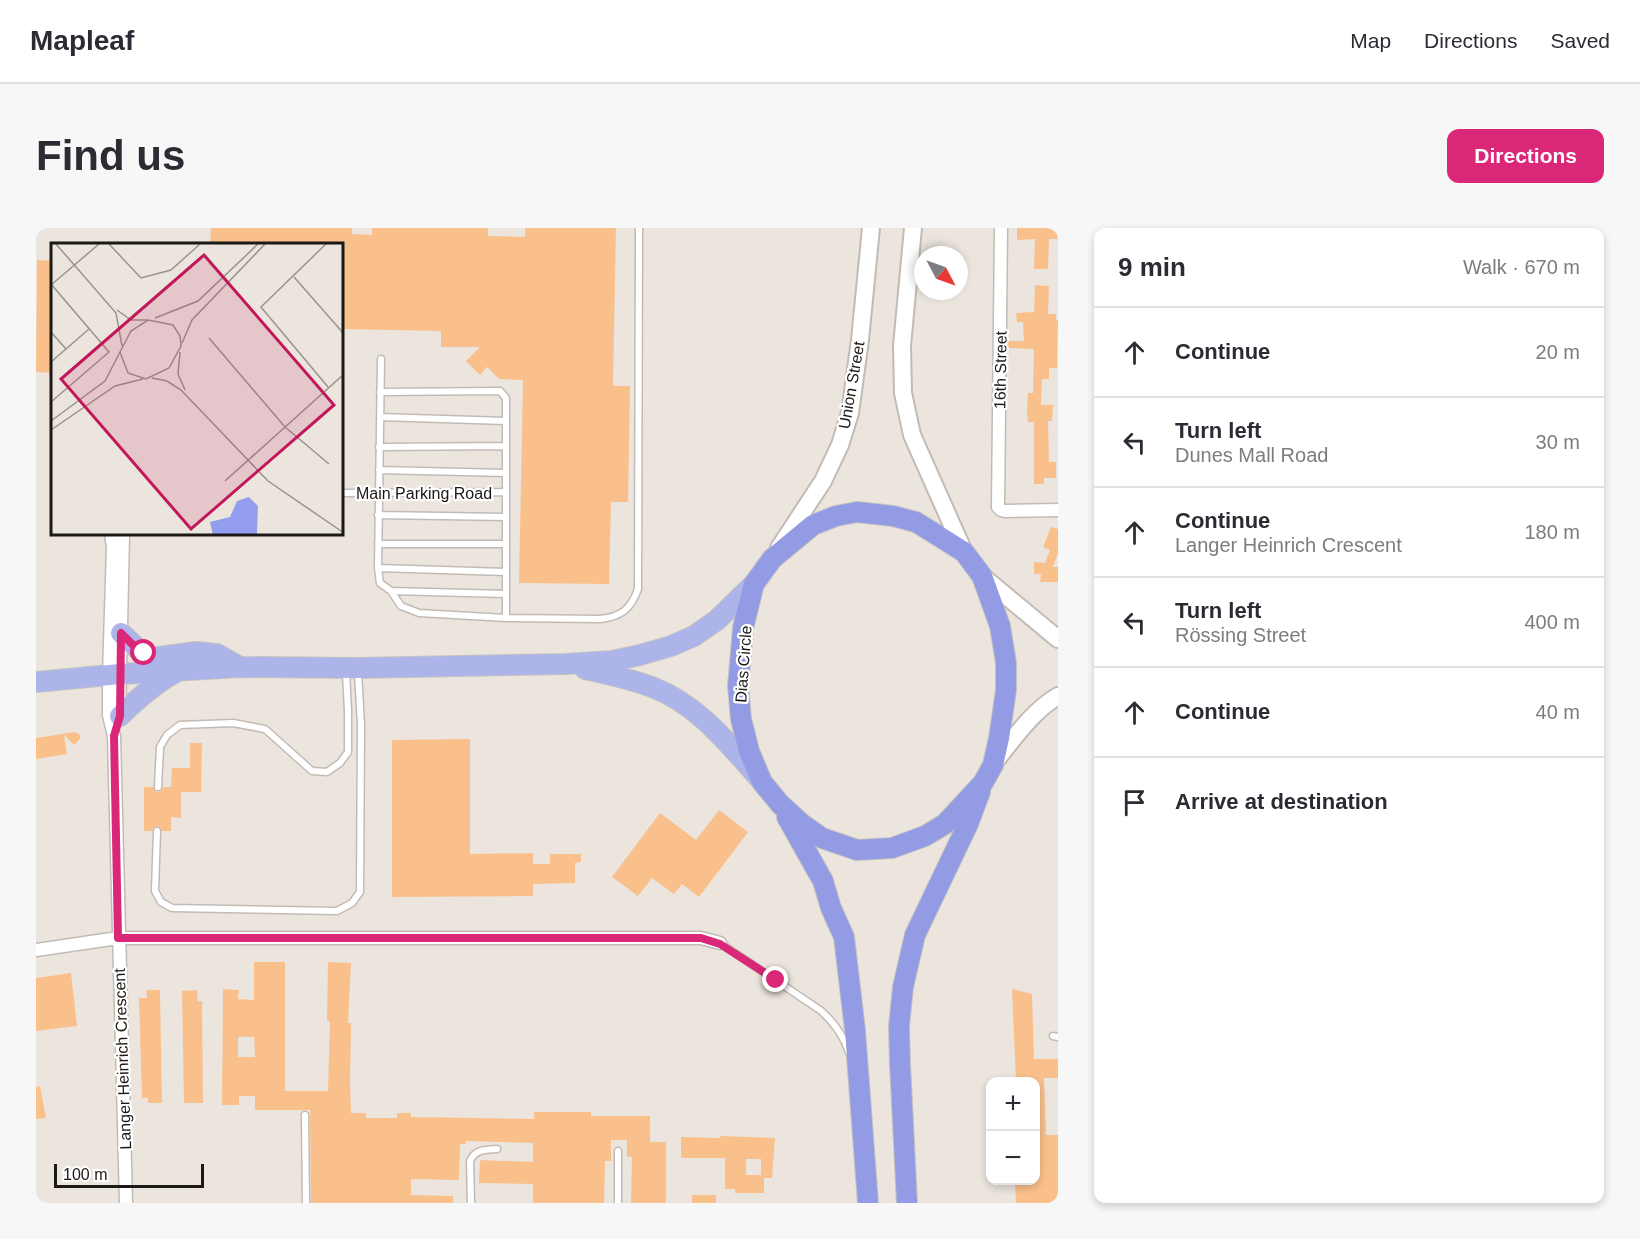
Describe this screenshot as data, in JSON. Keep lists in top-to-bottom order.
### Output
{
  "streets": {
    "highway": ["Dias Circle"],
    "main road": ["Union Street"],
    "street": ["16th Street", "Langer Heinrich Crescent"],
    "lane": ["Main Parking Road"]
  },
  "crossings": [
    ["Union Street", "Dias Circle"]
  ],
  "scale_bar": "100 m",
  "north": "bottom right",
  "page": {
    "header": "Mapleaf",
    "nav": ["Map", "Directions", "Saved"],
    "buttons": "Directions",
    "title": "Find us",
    "heading": ["9 min", "Walk · 670 m"],
    "list": [
      ["Continue", "20 m"],
      ["Turn left", "Dunes Mall Road", "30 m"],
      ["Continue", "Langer Heinrich Crescent", "180 m"],
      ["Turn left", "Rössing Street", "400 m"],
      ["Continue", "40 m"],
      "Arrive at destination"
    ],
    "map_buttons": ["+", "−"],
    "scale": "100 m"
  }
}
